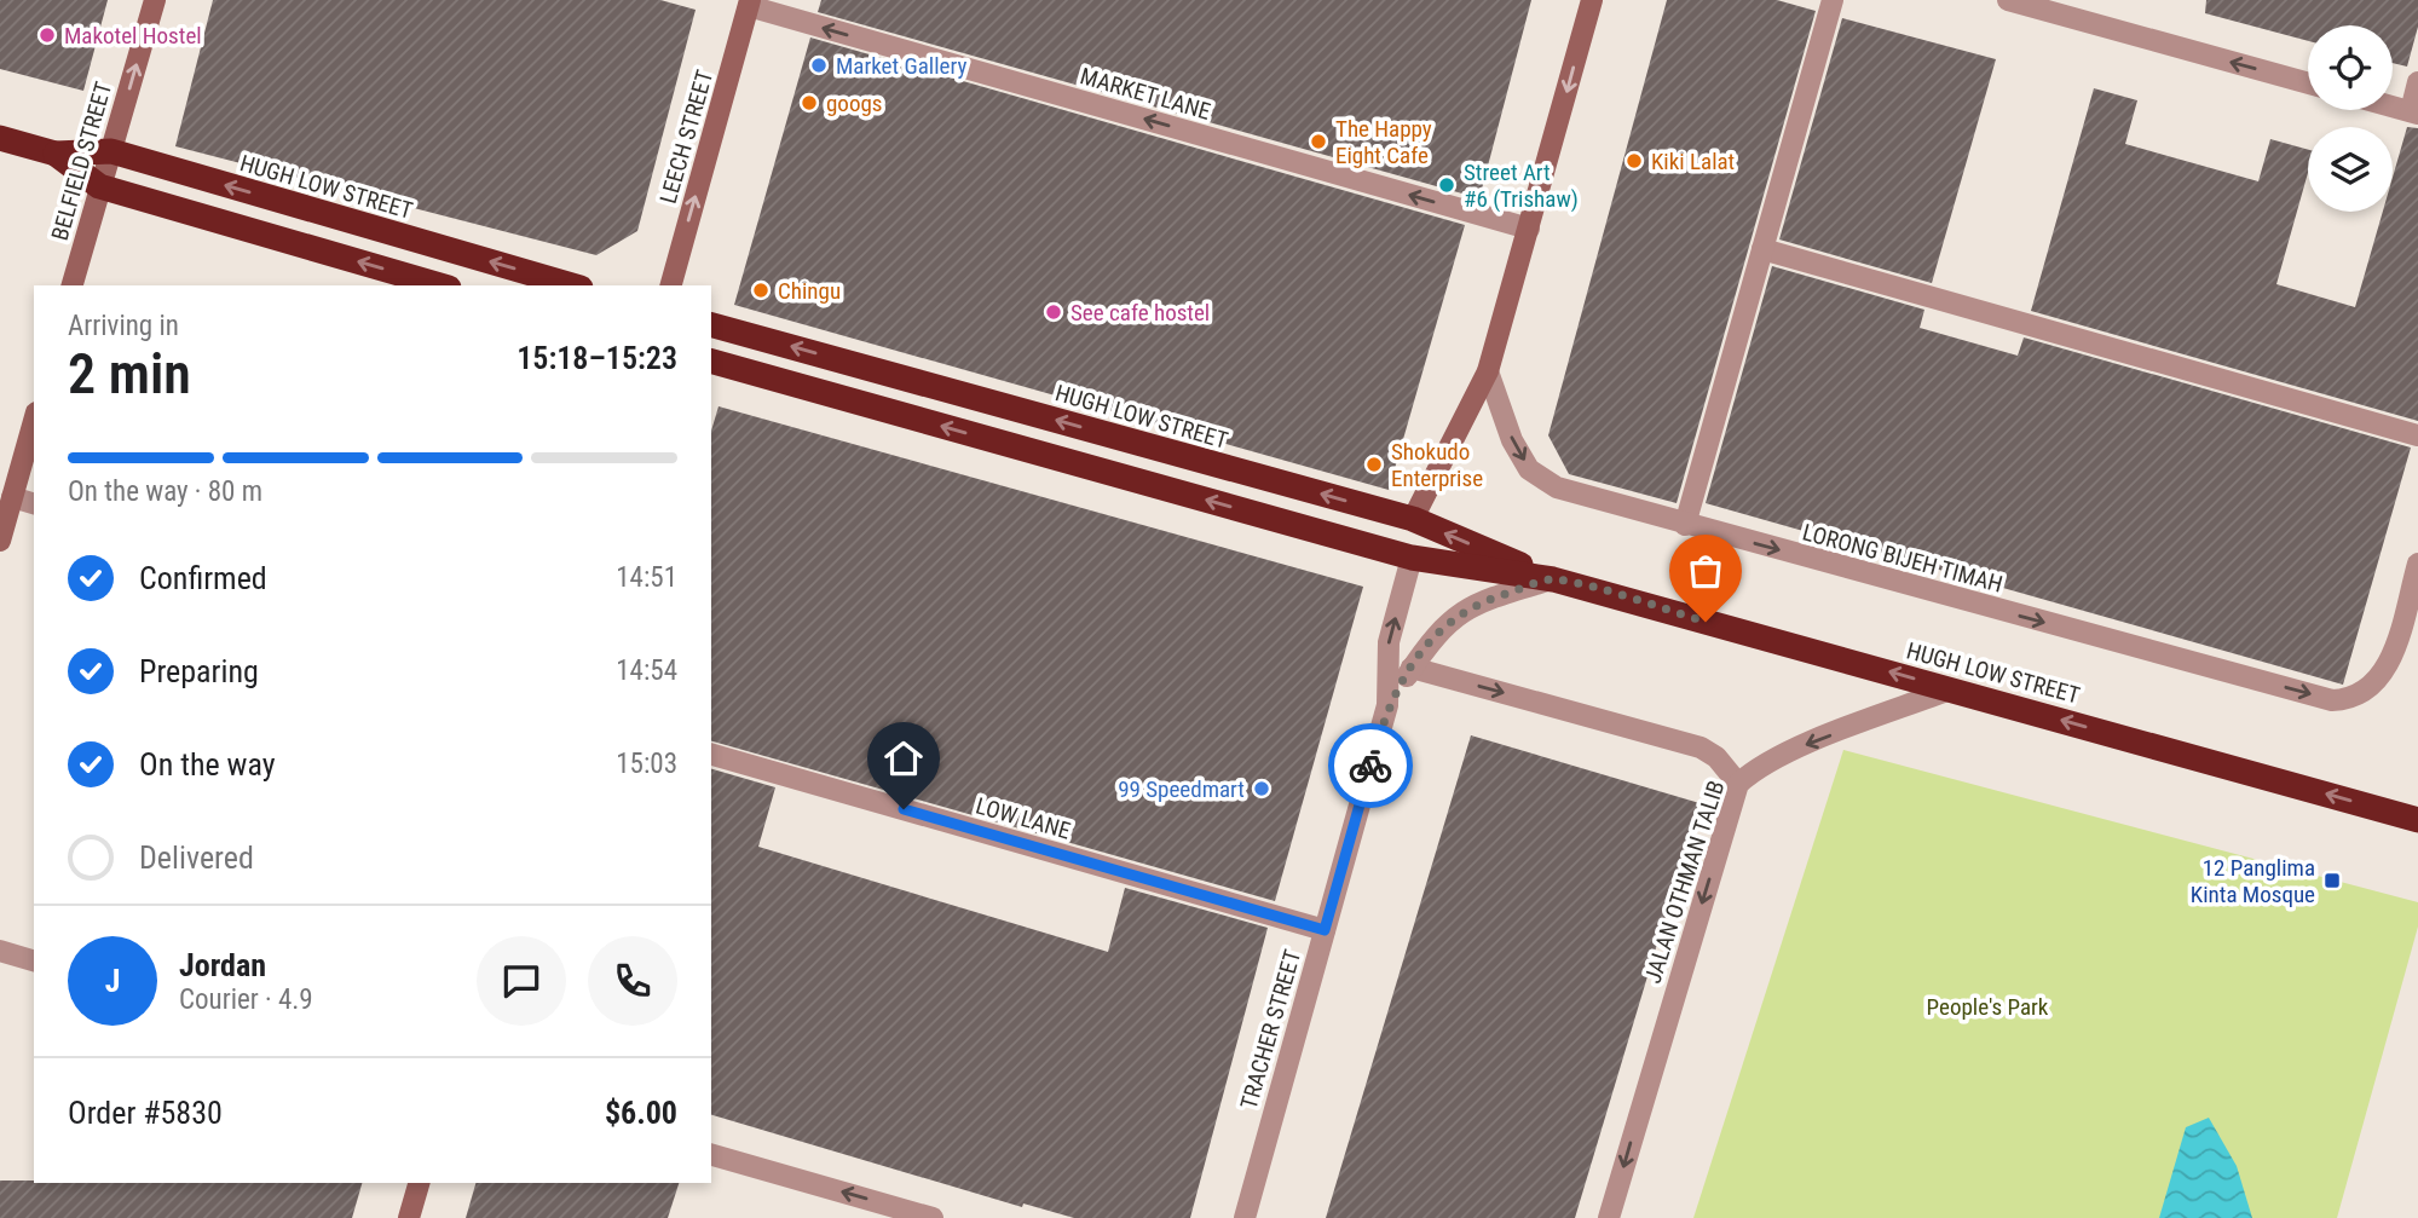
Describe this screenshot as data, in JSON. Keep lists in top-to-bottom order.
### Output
{
  "streets": {
    "highway": ["HUGH LOW STREET"],
    "street": [
      "MARKET LANE",
      "LEECH STREET",
      "BELFIELD STREET",
      "LORONG BIJEH TIMAH",
      "LOW LANE",
      "JALAN OTHMAN TALIB",
      "TRACHER STREET"
    ]
  },
  "crossings": [
    ["MARKET LANE", "LEECH STREET"],
    ["BELFIELD STREET", "HUGH LOW STREET"],
    ["HUGH LOW STREET", "JALAN OTHMAN TALIB"],
    ["HUGH LOW STREET", "TRACHER STREET"],
    ["LOW LANE", "TRACHER STREET"]
  ],
  "one_way": [
    "MARKET LANE",
    "LEECH STREET",
    "BELFIELD STREET",
    "HUGH LOW STREET",
    "LORONG BIJEH TIMAH",
    "JALAN OTHMAN TALIB"
  ],
  "parks": ["People's Park"],
  "places": {
    "other": [
      "Makotel Hostel",
      "Market Gallery",
      "googs",
      "The Happy Eight Cafe",
      "Kiki Lalat",
      "Street Art #6 (Trishaw)",
      "Chingu",
      "See cafe hostel",
      "Shokudo Enterprise",
      "99 Speedmart"
    ],
    "transit": ["12 Panglima Kinta Mosque"]
  },
  "page": {
    "heading": ["2 min", "Arriving in", "15:18–15:23"],
    "panel": [
      "Jordan",
      "Courier · 4.9",
      "Order #5830",
      "$6.00"
    ],
    "bar": "On the way · 80 m",
    "list": [
      ["Confirmed", "14:51"],
      ["Preparing", "14:54"],
      ["On the way", "15:03"],
      "Delivered"
    ],
    "round": "J"
  }
}
